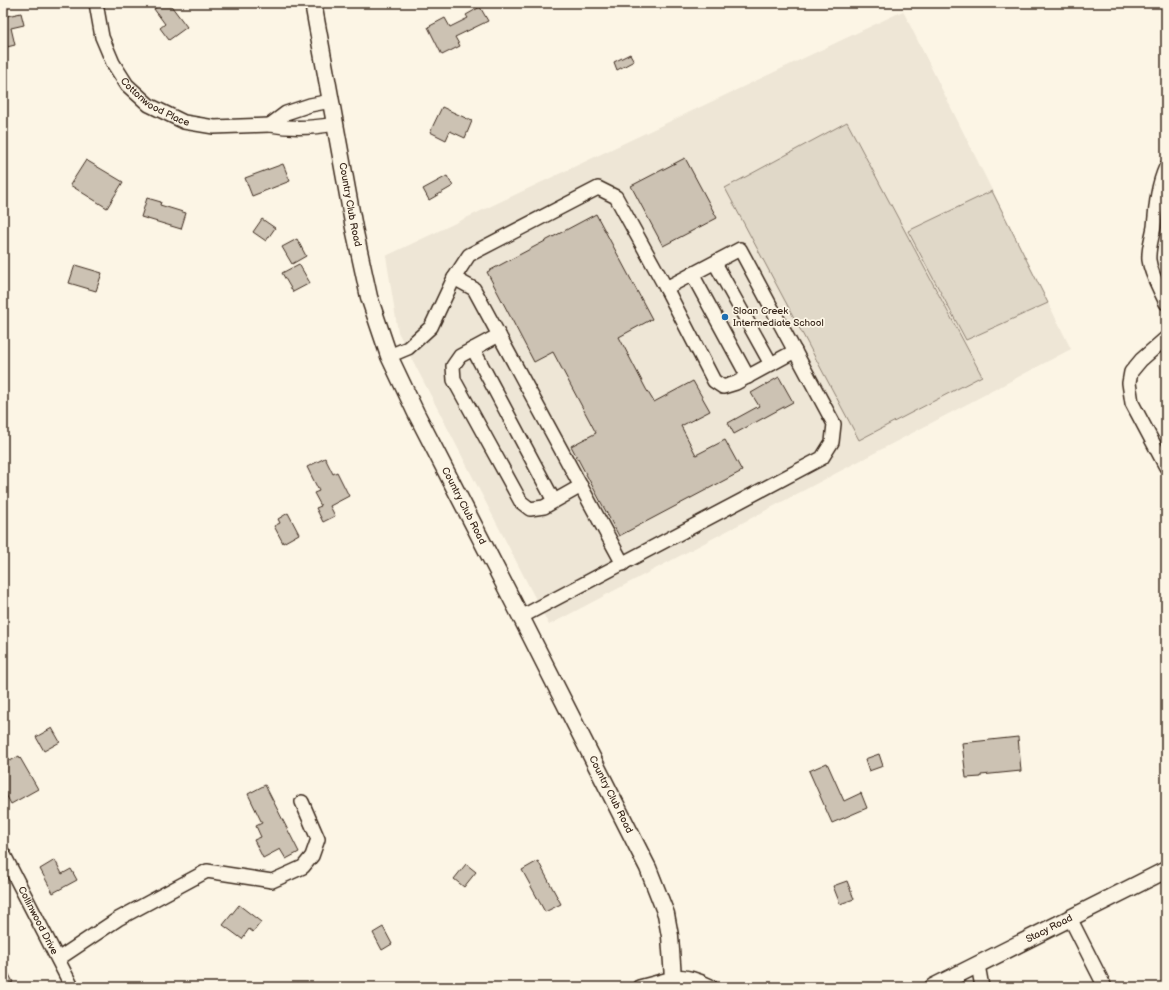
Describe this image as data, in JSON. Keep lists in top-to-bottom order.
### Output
{
  "streets": {
    "main road": ["Country Club Road", "Stacy Road"],
    "street": ["Cottonwood Place", "Collinwood Drive"]
  },
  "crossings": [
    ["Cottonwood Place", "Country Club Road"]
  ],
  "places": ["Sloan Creek Intermediate School"]
}
